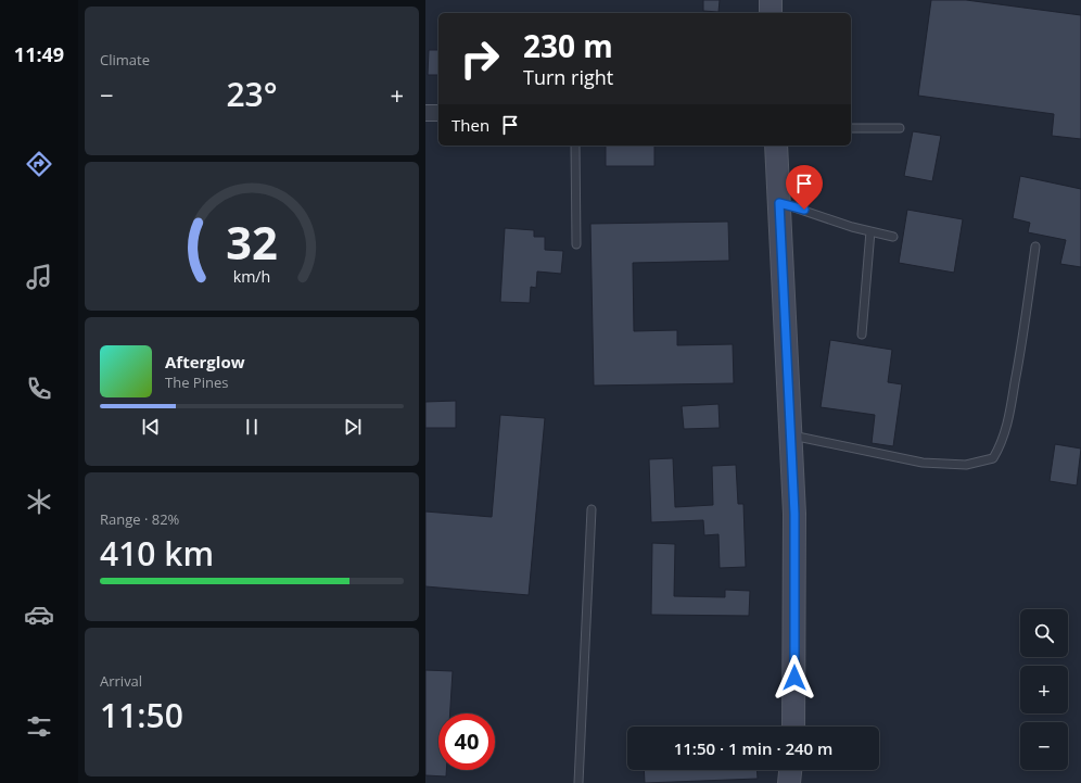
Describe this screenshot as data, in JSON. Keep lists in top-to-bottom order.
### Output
{
  "page": {
    "tabs": "11:49",
    "tile": [
      "Climate",
      ["Range · 82%", "410 km"],
      ["Arrival", "11:50"]
    ],
    "turn": ["230 m", "Turn right"],
    "heat": ["−", "23°", "+"],
    "then": "Then",
    "song": ["Afterglow", "The Pines"],
    "map_buttons": ["+", "−"],
    "limit": "40",
    "trip": "11:50 · 1 min · 240 m",
    "gauge": ["32", "km/h"]
  }
}
